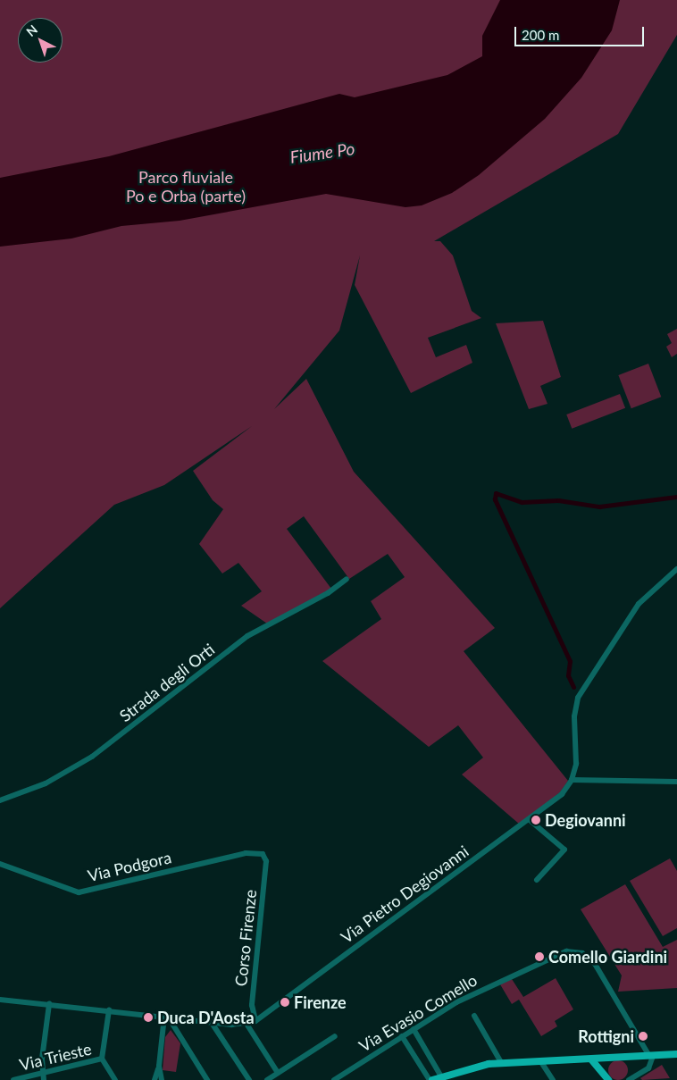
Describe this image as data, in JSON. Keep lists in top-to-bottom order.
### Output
{
  "streets": {
    "street": [
      "Strada degli Orti",
      "Via Podgora",
      "Via Pietro Degiovanni",
      "Corso Firenze",
      "Via Evasio Comello",
      "Via Trieste"
    ]
  },
  "crossings": [
    ["Via Podgora", "Corso Firenze"],
    ["Via Pietro Degiovanni", "Corso Firenze"]
  ],
  "water": ["Fiume Po"],
  "parks": ["Parco fluviale Po e Orba (parte)"],
  "places": [
    "Degiovanni",
    "Comello Giardini",
    "Firenze",
    "Duca D'Aosta",
    "Rottigni"
  ],
  "scale_bar": "200 m",
  "north": "top left"
}
